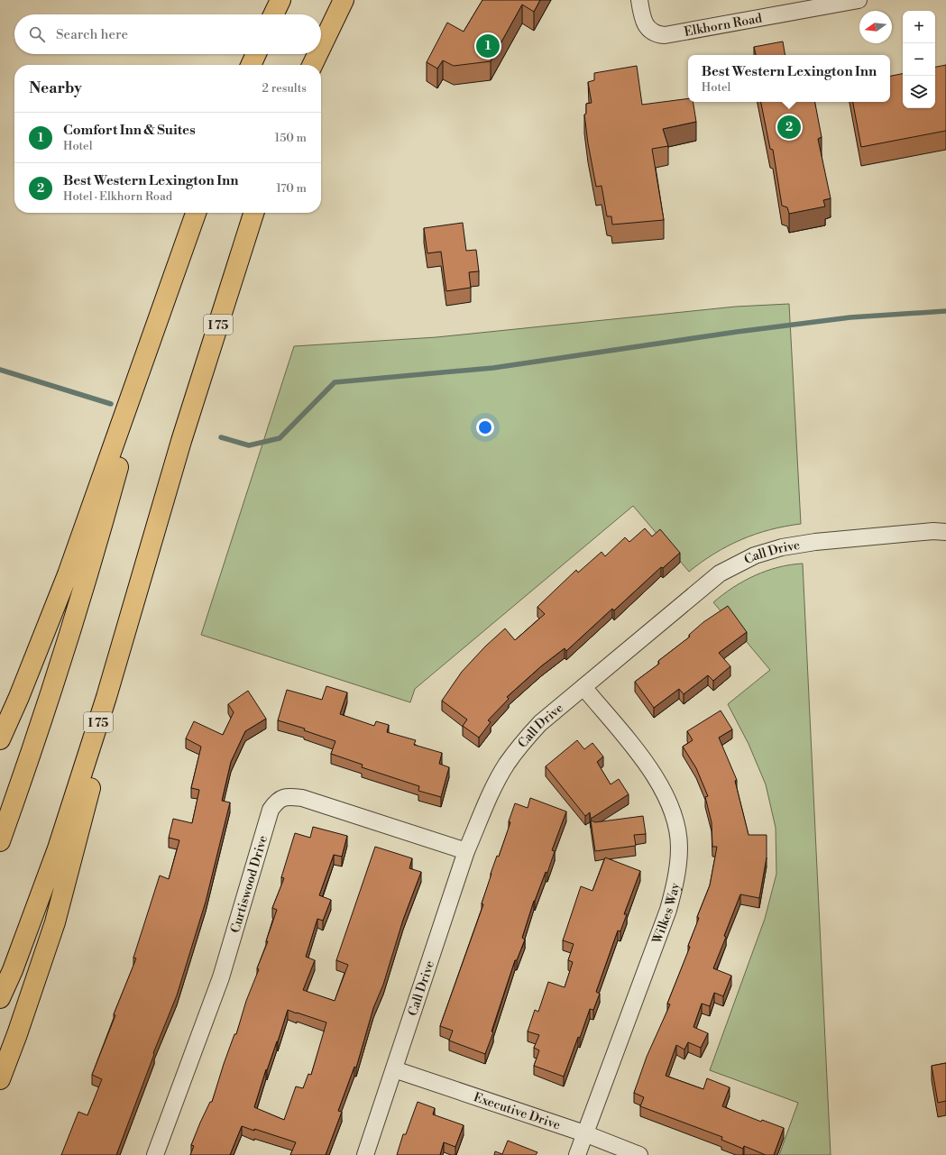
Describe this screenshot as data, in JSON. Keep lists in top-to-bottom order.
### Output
{
  "streets": {
    "highway": ["I 75"],
    "street": [
      "Elkhorn Road",
      "Call Drive",
      "Curtiswood Drive",
      "Wilkes Way",
      "Executive Drive"
    ]
  },
  "crossings": [
    ["Call Drive", "Curtiswood Drive"],
    ["Call Drive", "Wilkes Way"],
    ["Call Drive", "Executive Drive"],
    ["Wilkes Way", "Executive Drive"]
  ],
  "north": "left",
  "page": {
    "map_buttons": ["+", "−"],
    "search": "Search here",
    "pins": ["1", "2"],
    "popup": ["Best Western Lexington Inn", "Hotel"],
    "heading": ["Nearby", "2 results"],
    "list": [
      {
        "mark": "1",
        "name": "Comfort Inn & Suites",
        "note": "Hotel",
        "value": "150 m"
      },
      {
        "mark": "2",
        "name": "Best Western Lexington Inn",
        "note": "Hotel · Elkhorn Road",
        "value": "170 m"
      }
    ]
  }
}
